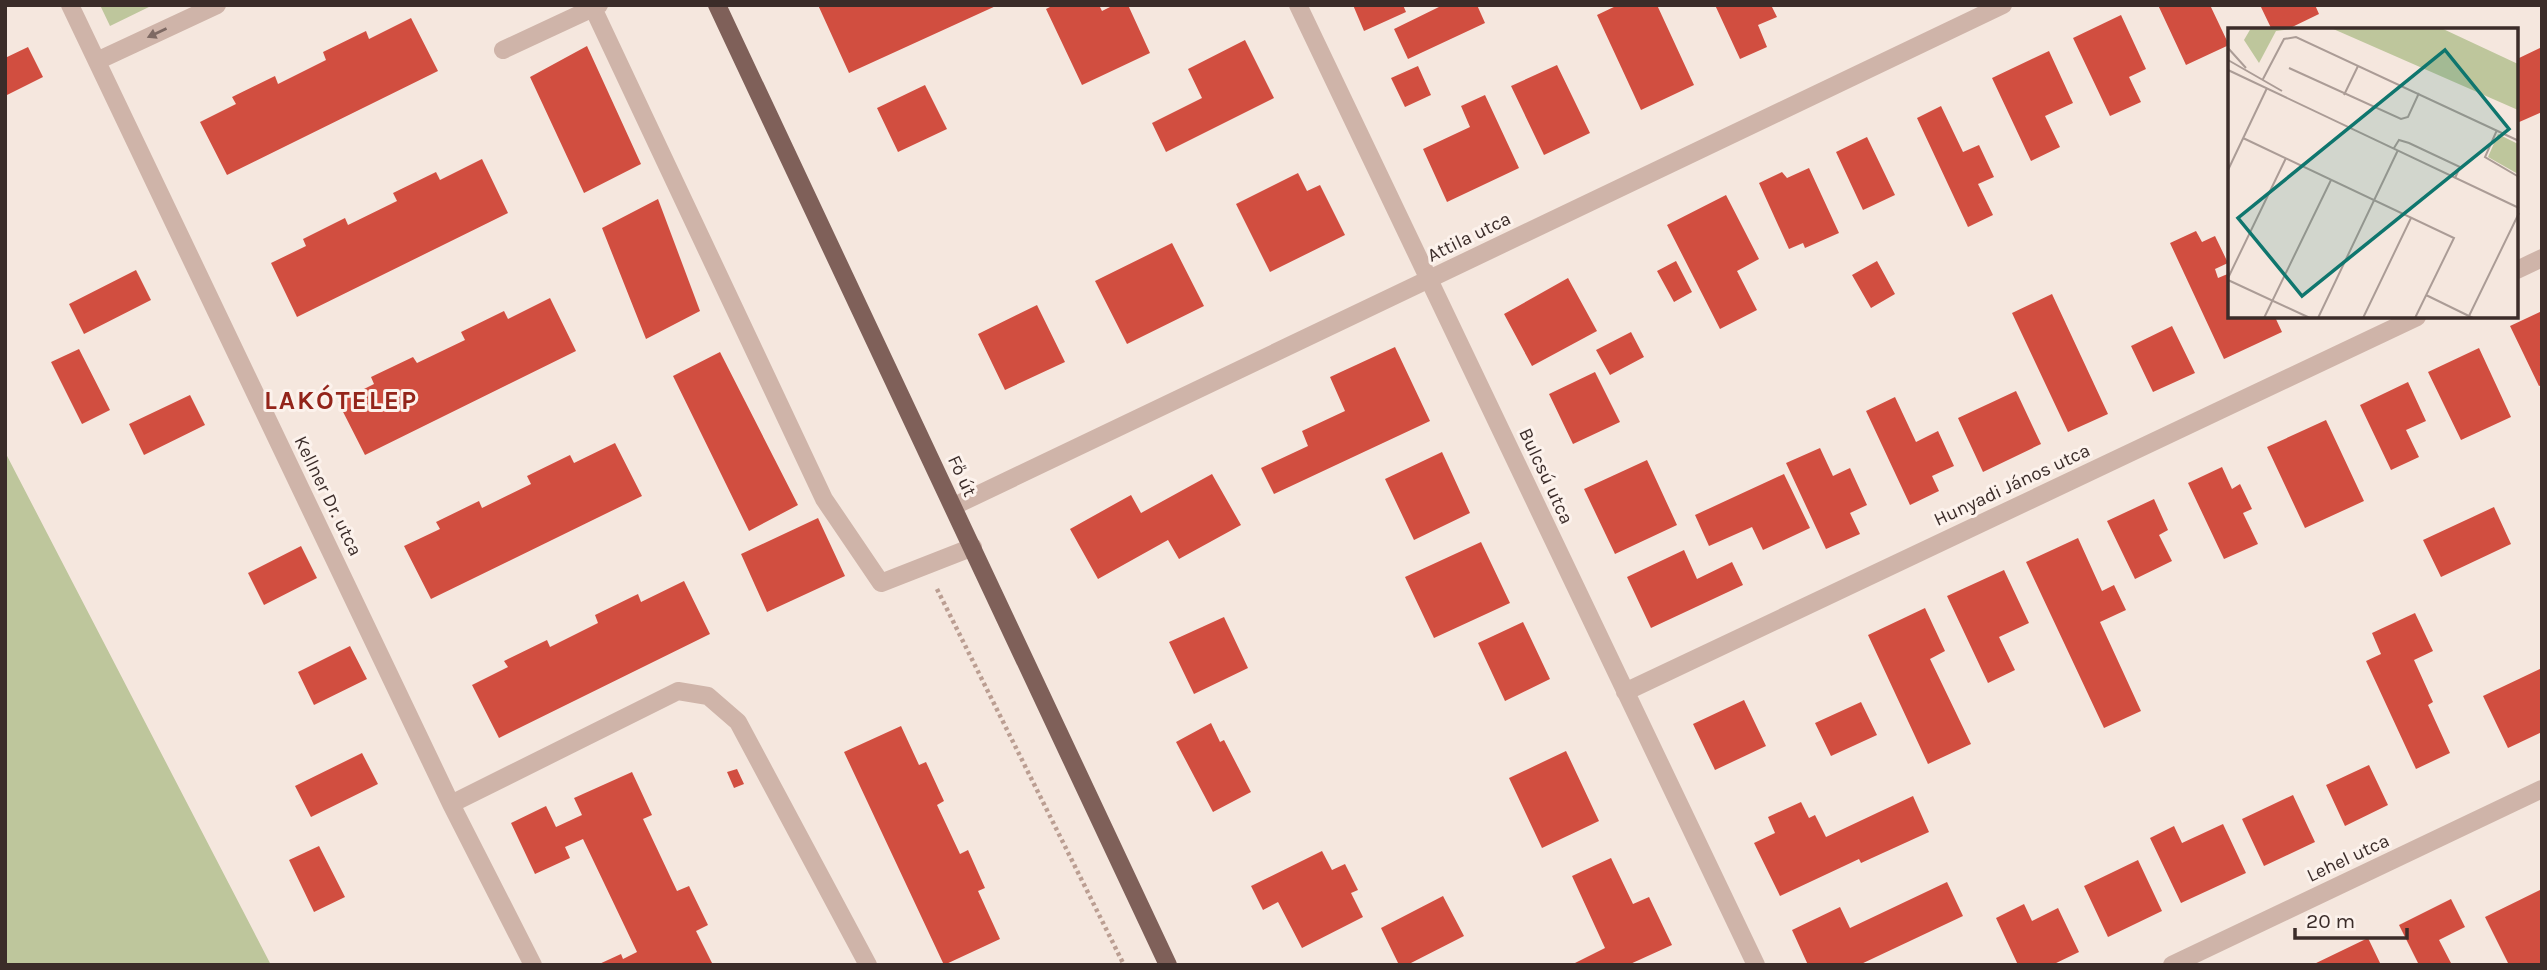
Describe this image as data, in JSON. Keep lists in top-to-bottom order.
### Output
{
  "streets": {
    "main road": ["Fő út"],
    "street": [
      "Attila utca",
      "Bulcsú utca",
      "Hunyadi János utca",
      "Kellner Dr. utca",
      "Lehel utca"
    ]
  },
  "crossings": [
    ["Attila utca", "Fő út"],
    ["Attila utca", "Bulcsú utca"],
    ["Bulcsú utca", "Hunyadi János utca"]
  ],
  "districts": ["LAKÓTELEP"],
  "scale_bar": "20 m"
}
